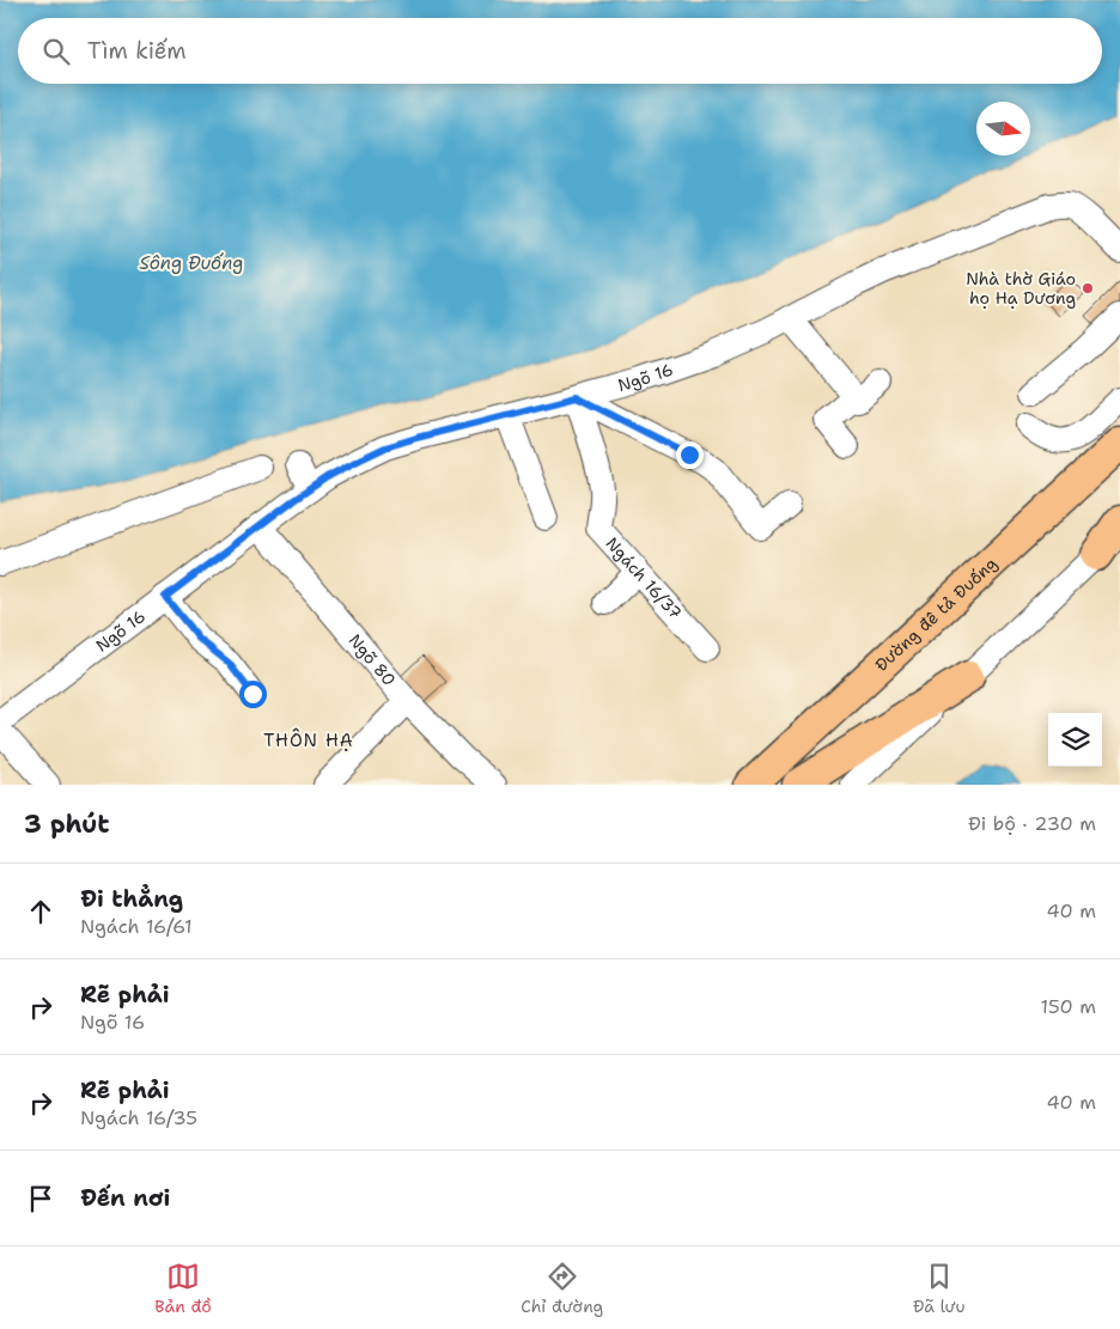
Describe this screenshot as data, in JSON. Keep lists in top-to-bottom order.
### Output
{
  "streets": {
    "main road": ["Đường đê tả Đuống"],
    "street": ["Ngõ 16", "Ngách 16/37", "Ngõ 80"]
  },
  "crossings": [
    ["Ngõ 16", "Ngách 16/37"],
    ["Ngõ 16", "Ngõ 80"]
  ],
  "districts": ["THÔN HẠ"],
  "water": ["Sông Đuống"],
  "places": ["Nhà thờ Giáo họ Hạ Dương"],
  "north": "right",
  "page": {
    "search": "Tìm kiếm",
    "heading": ["3 phút", "Đi bộ · 230 m"],
    "list": [
      ["Đi thẳng", "Ngách 16/61", "40 m"],
      ["Rẽ phải", "Ngõ 16", "150 m"],
      ["Rẽ phải", "Ngách 16/35", "40 m"],
      "Đến nơi"
    ],
    "nav": ["Bản đồ", "Chỉ đường", "Đã lưu"]
  }
}
